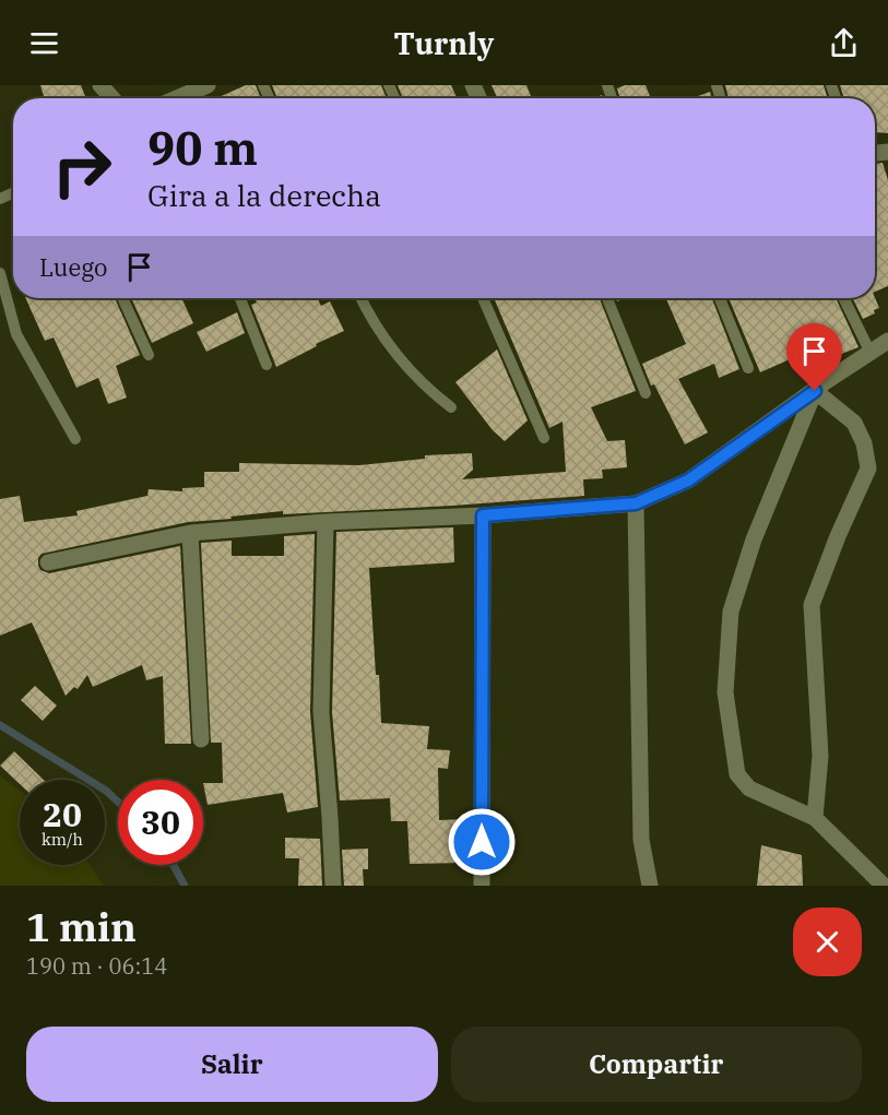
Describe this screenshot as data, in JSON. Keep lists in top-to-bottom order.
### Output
{
  "page": {
    "header": "Turnly",
    "turn": ["90 m", "Gira a la derecha"],
    "then": "Luego",
    "speed": "20 km/h",
    "limit": "30",
    "heading": ["1 min", "190 m · 06:14"],
    "buttons": ["Salir", "Compartir"]
  }
}
